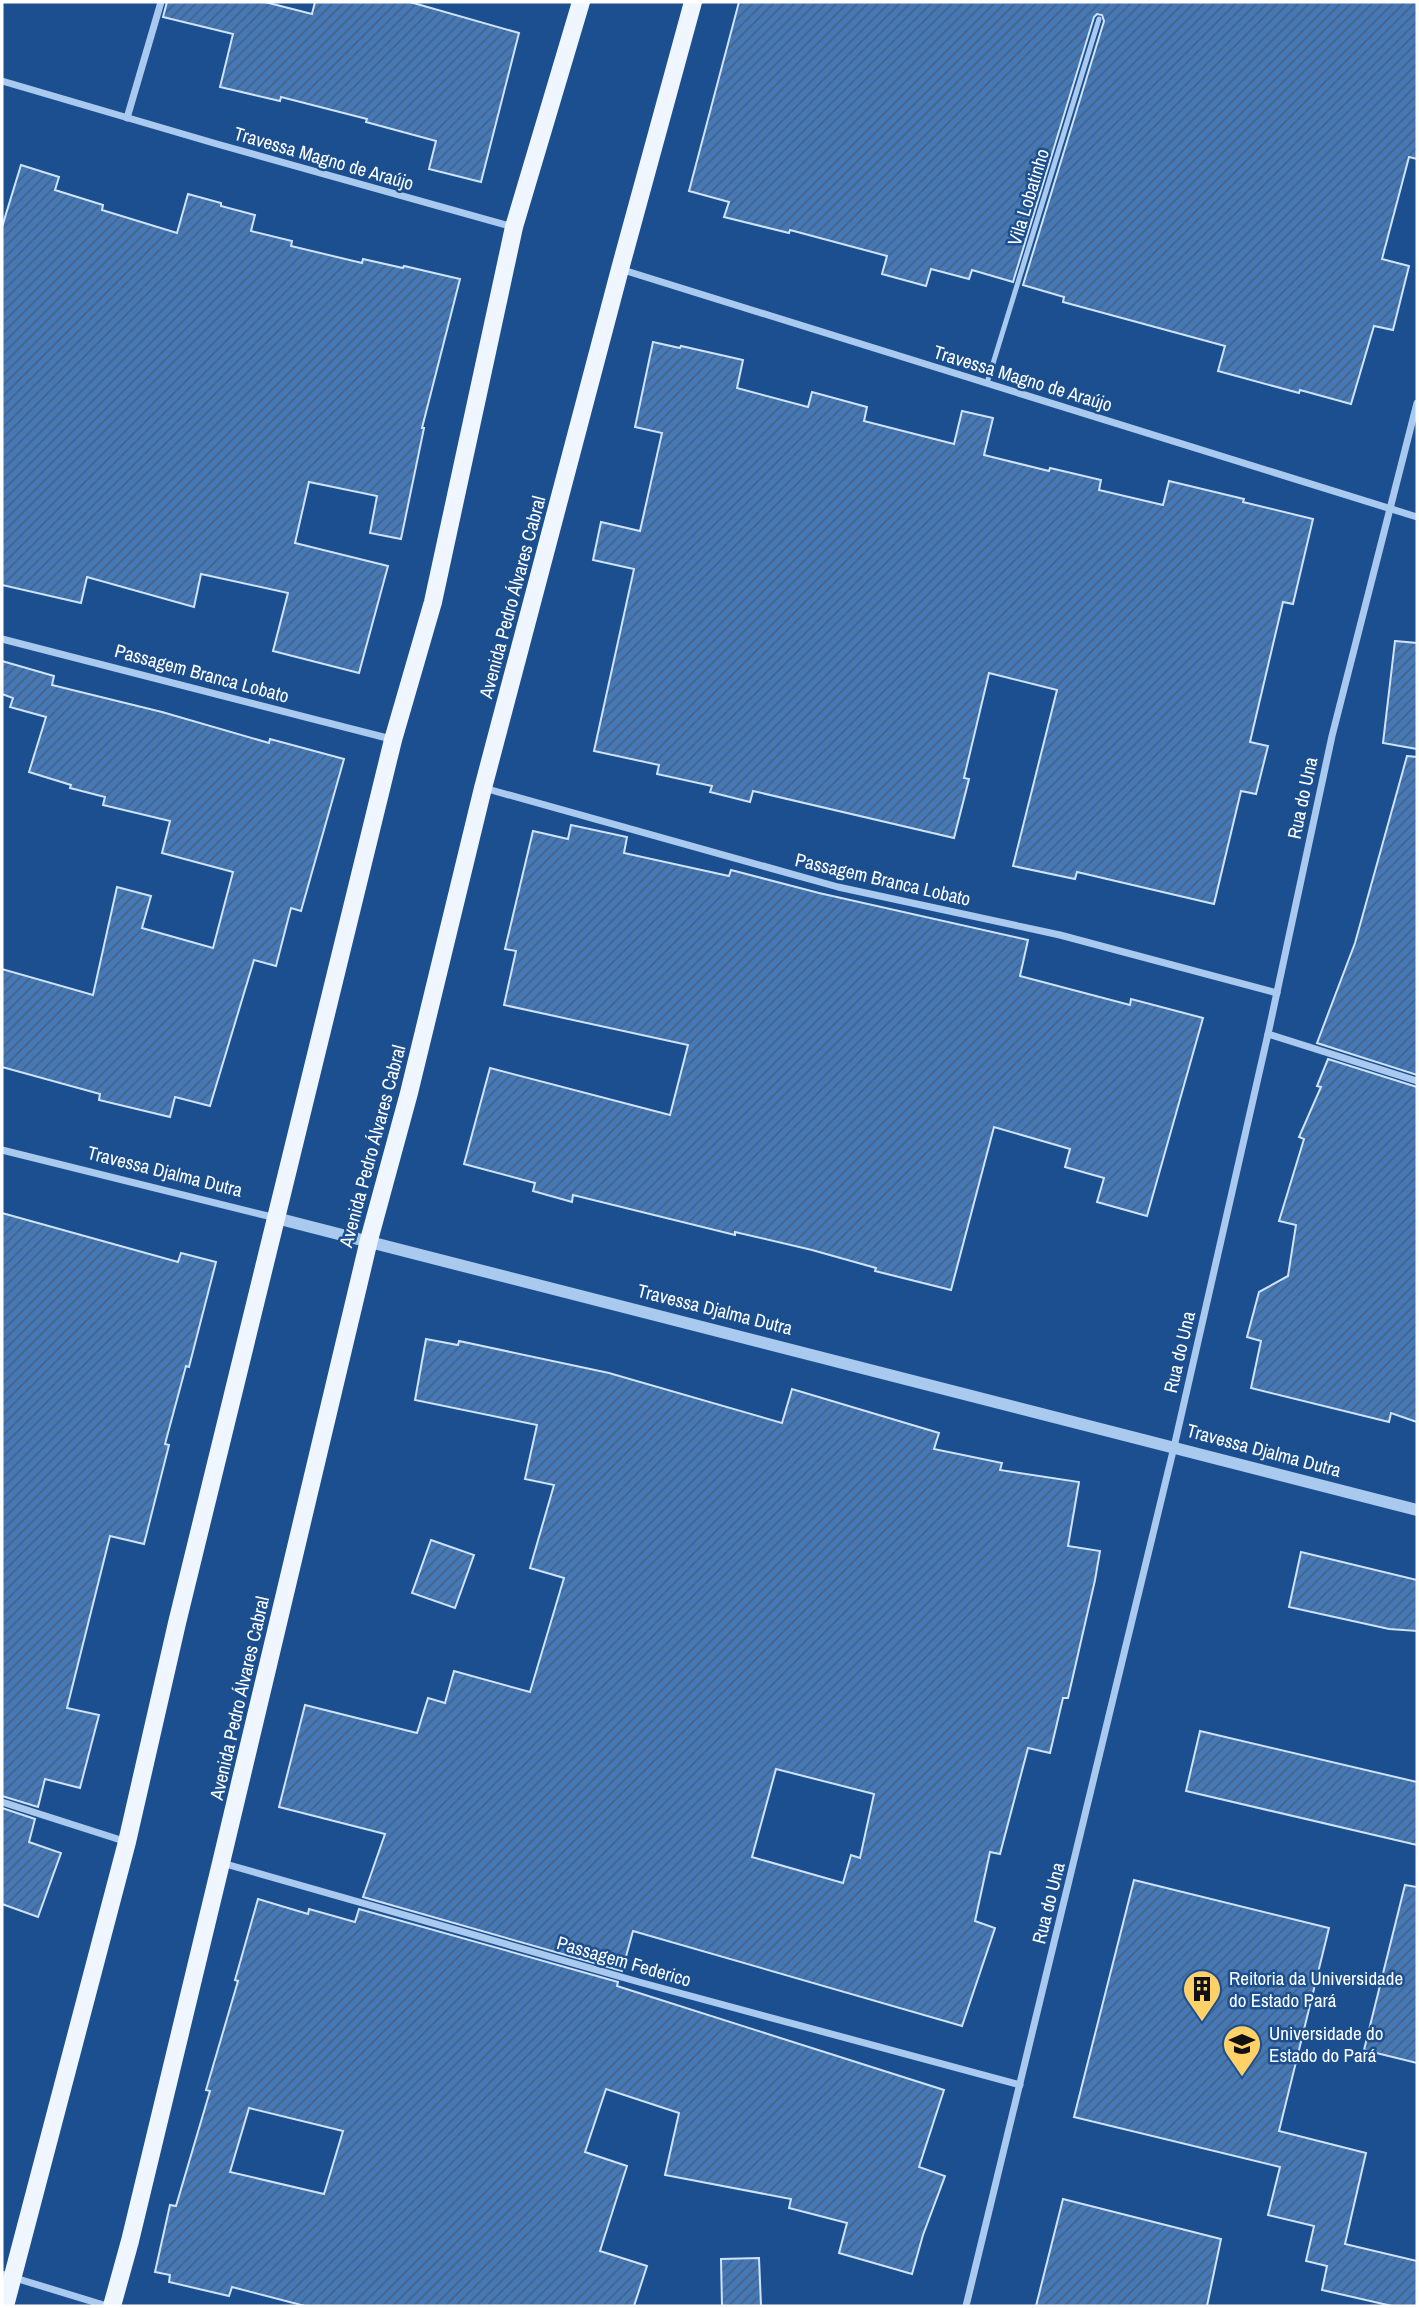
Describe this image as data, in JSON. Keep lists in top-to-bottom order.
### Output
{
  "streets": {
    "main road": ["Avenida Pedro Álvares Cabral"],
    "street": [
      "Travessa Magno de Araújo",
      "Passagem Branca Lobato",
      "Rua do Una",
      "Travessa Djalma Dutra",
      "Passagem Federico"
    ],
    "lane": ["Vila Lobatinho"]
  },
  "crossings": [
    ["Travessa Magno de Araújo", "Vila Lobatinho"],
    ["Travessa Magno de Araújo", "Avenida Pedro Álvares Cabral"],
    ["Travessa Magno de Araújo", "Rua do Una"],
    ["Avenida Pedro Álvares Cabral", "Passagem Branca Lobato"],
    ["Avenida Pedro Álvares Cabral", "Travessa Djalma Dutra"],
    ["Avenida Pedro Álvares Cabral", "Passagem Federico"],
    ["Passagem Branca Lobato", "Rua do Una"],
    ["Rua do Una", "Travessa Djalma Dutra"],
    ["Rua do Una", "Passagem Federico"]
  ],
  "places": {
    "building": ["Reitoria da Universidade do Estado Pará"],
    "school or university": ["Universidade do Estado do Pará"]
  }
}
